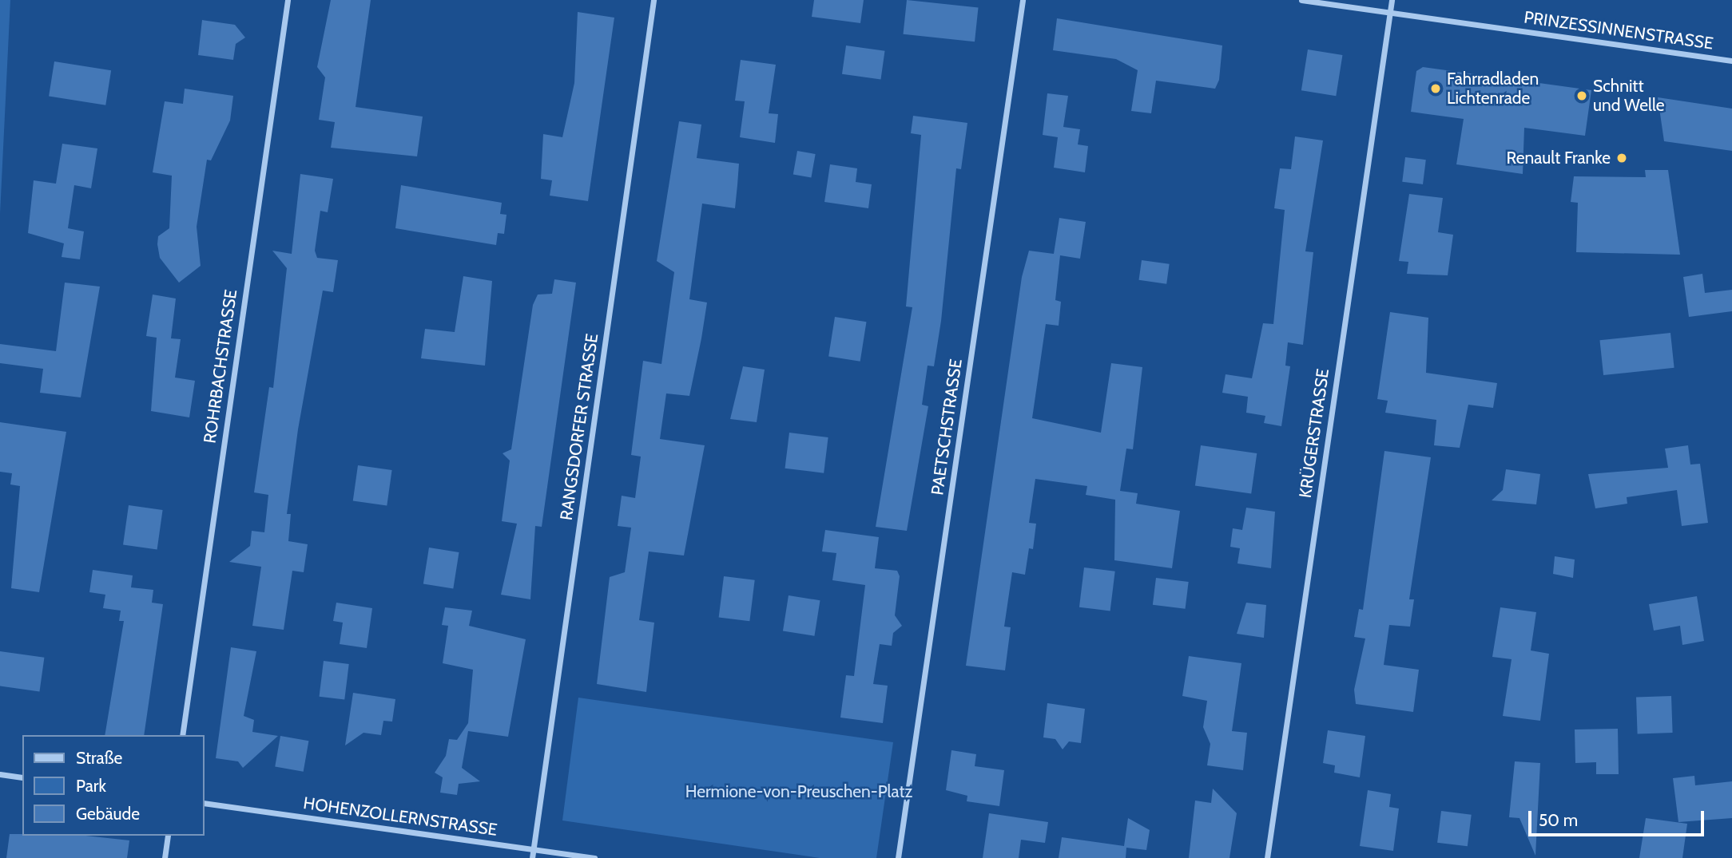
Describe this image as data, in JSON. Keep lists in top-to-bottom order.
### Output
{
  "streets": {
    "street": [
      "PRINZESSINNENSTRASSE",
      "ROHRBACHSTRASSE",
      "RANGSDORFER STRASSE",
      "PAETSCHSTRASSE",
      "KRÜGERSTRASSE",
      "HOHENZOLLERNSTRASSE"
    ]
  },
  "crossings": [
    ["PRINZESSINNENSTRASSE", "KRÜGERSTRASSE"],
    ["RANGSDORFER STRASSE", "HOHENZOLLERNSTRASSE"]
  ],
  "parks": ["Hermione-von-Preuschen-Platz"],
  "places": ["Fahrradladen Lichtenrade", "Schnitt und Welle", "Renault Franke"],
  "legend": ["Straße", "Park", "Gebäude"],
  "scale_bar": "50 m"
}
